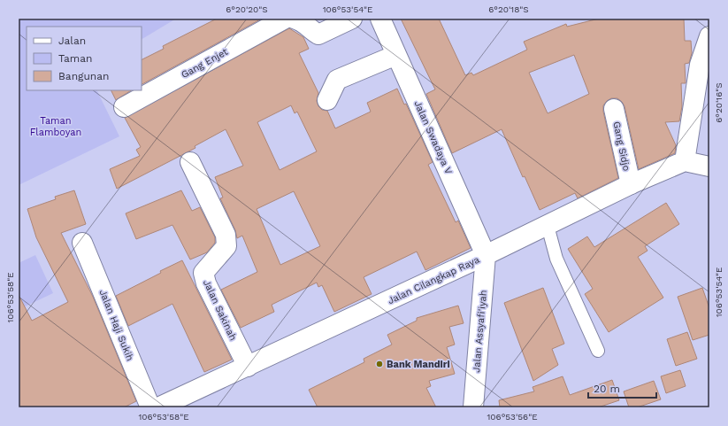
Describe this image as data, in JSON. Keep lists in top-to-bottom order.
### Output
{
  "streets": {
    "street": [
      "Gang Enjet",
      "Jalan Swadaya V",
      "Gang Sidjo",
      "Jalan Cilangkap Raya",
      "Jalan Sakinah",
      "Jalan Haji Sukih",
      "Jalan Assyafi'iyah"
    ]
  },
  "crossings": [
    ["Jalan Swadaya V", "Jalan Cilangkap Raya"],
    ["Jalan Swadaya V", "Jalan Assyafi'iyah"],
    ["Gang Sidjo", "Jalan Cilangkap Raya"],
    ["Jalan Cilangkap Raya", "Jalan Sakinah"],
    ["Jalan Cilangkap Raya", "Jalan Assyafi'iyah"]
  ],
  "parks": ["Taman Flamboyan"],
  "places": ["Bank Mandiri"],
  "legend": ["Jalan", "Taman", "Bangunan"],
  "scale_bar": "20 m",
  "coordinates": [
    "6°20'20\"S",
    "106°53'54\"E",
    "6°20'18\"S",
    "6°20'16\"S",
    "106°53'58\"E",
    "106°53'56\"E"
  ]
}
